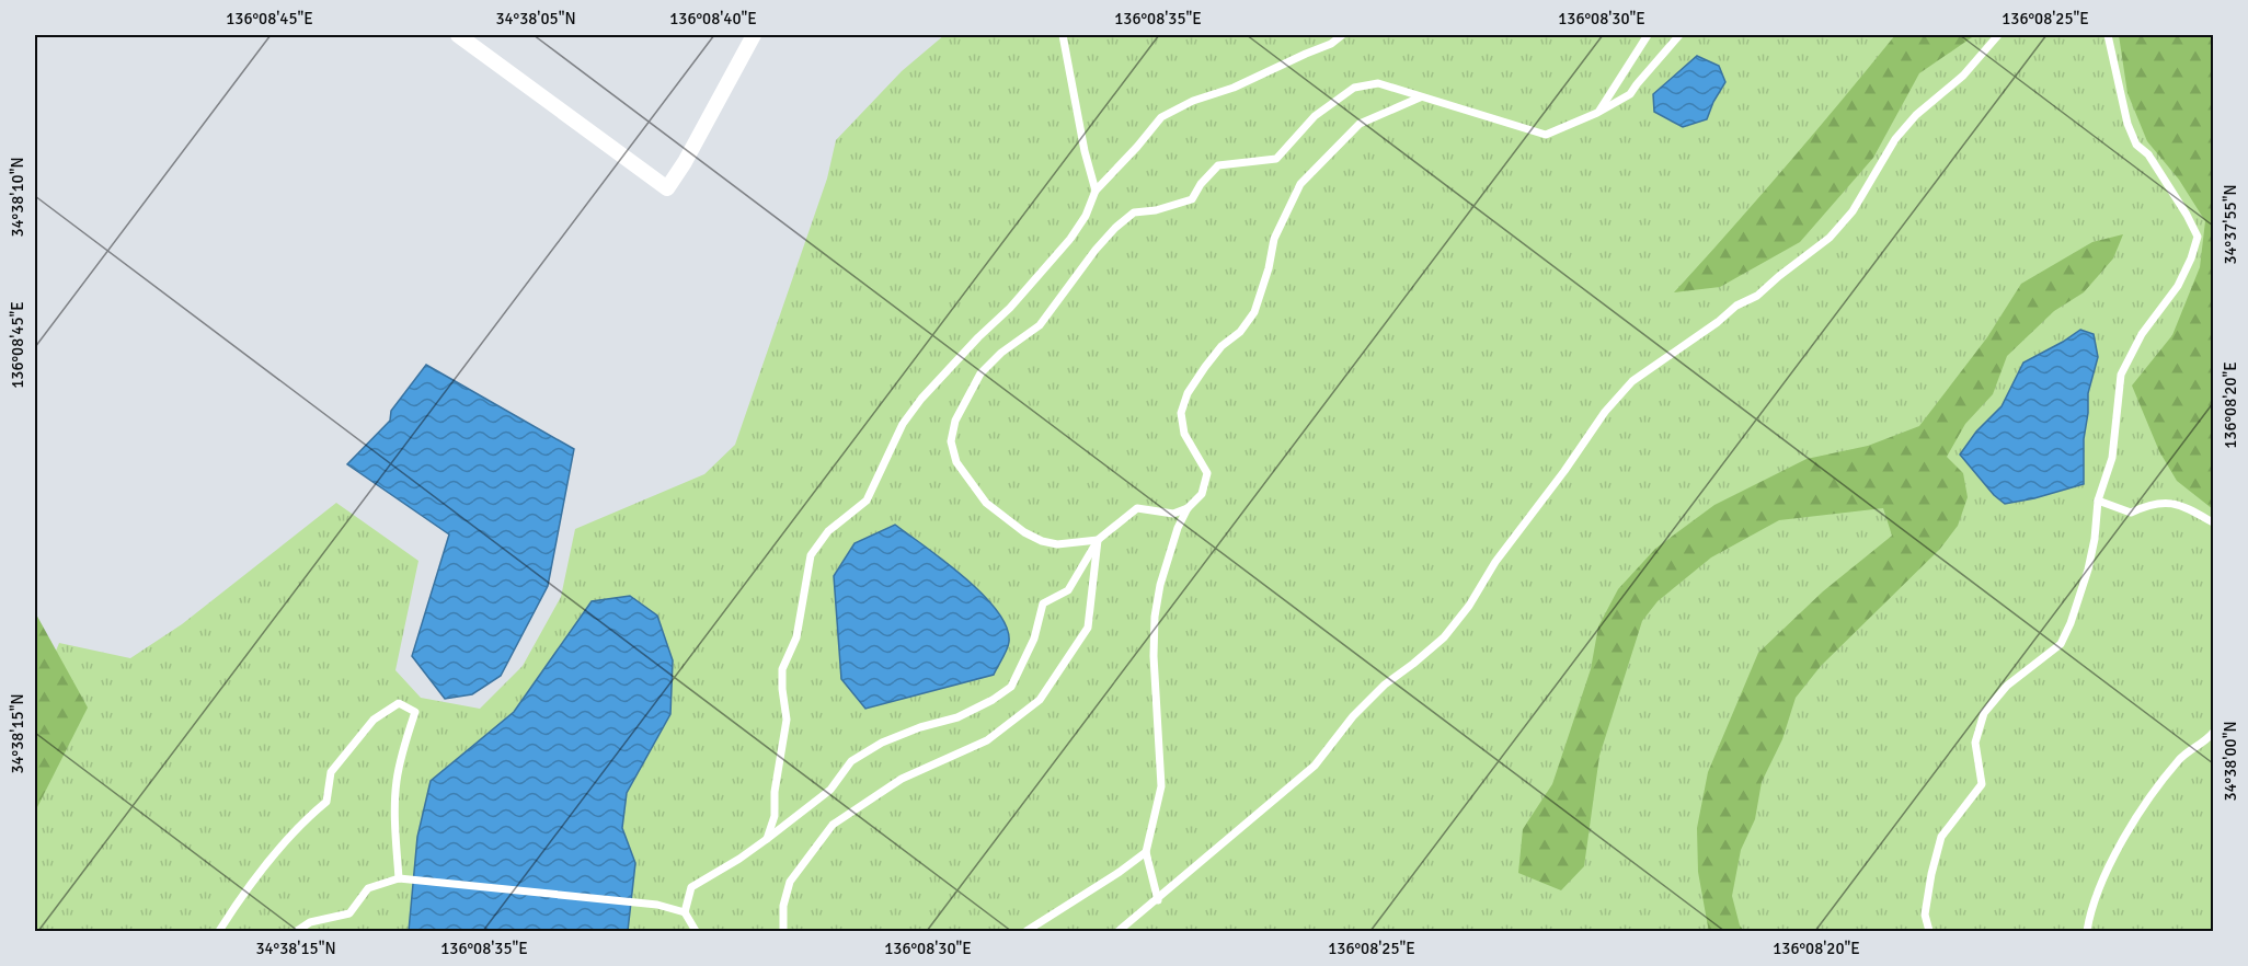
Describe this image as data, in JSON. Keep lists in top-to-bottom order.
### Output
{
  "coordinates": [
    "136°08'45\"E",
    "34°38'05\"N",
    "136°08'40\"E",
    "136°08'35\"E",
    "136°08'30\"E",
    "136°08'25\"E",
    "34°38'10\"N",
    "34°37'55\"N",
    "136°08'20\"E",
    "34°38'15\"N",
    "34°38'00\"N"
  ]
}
